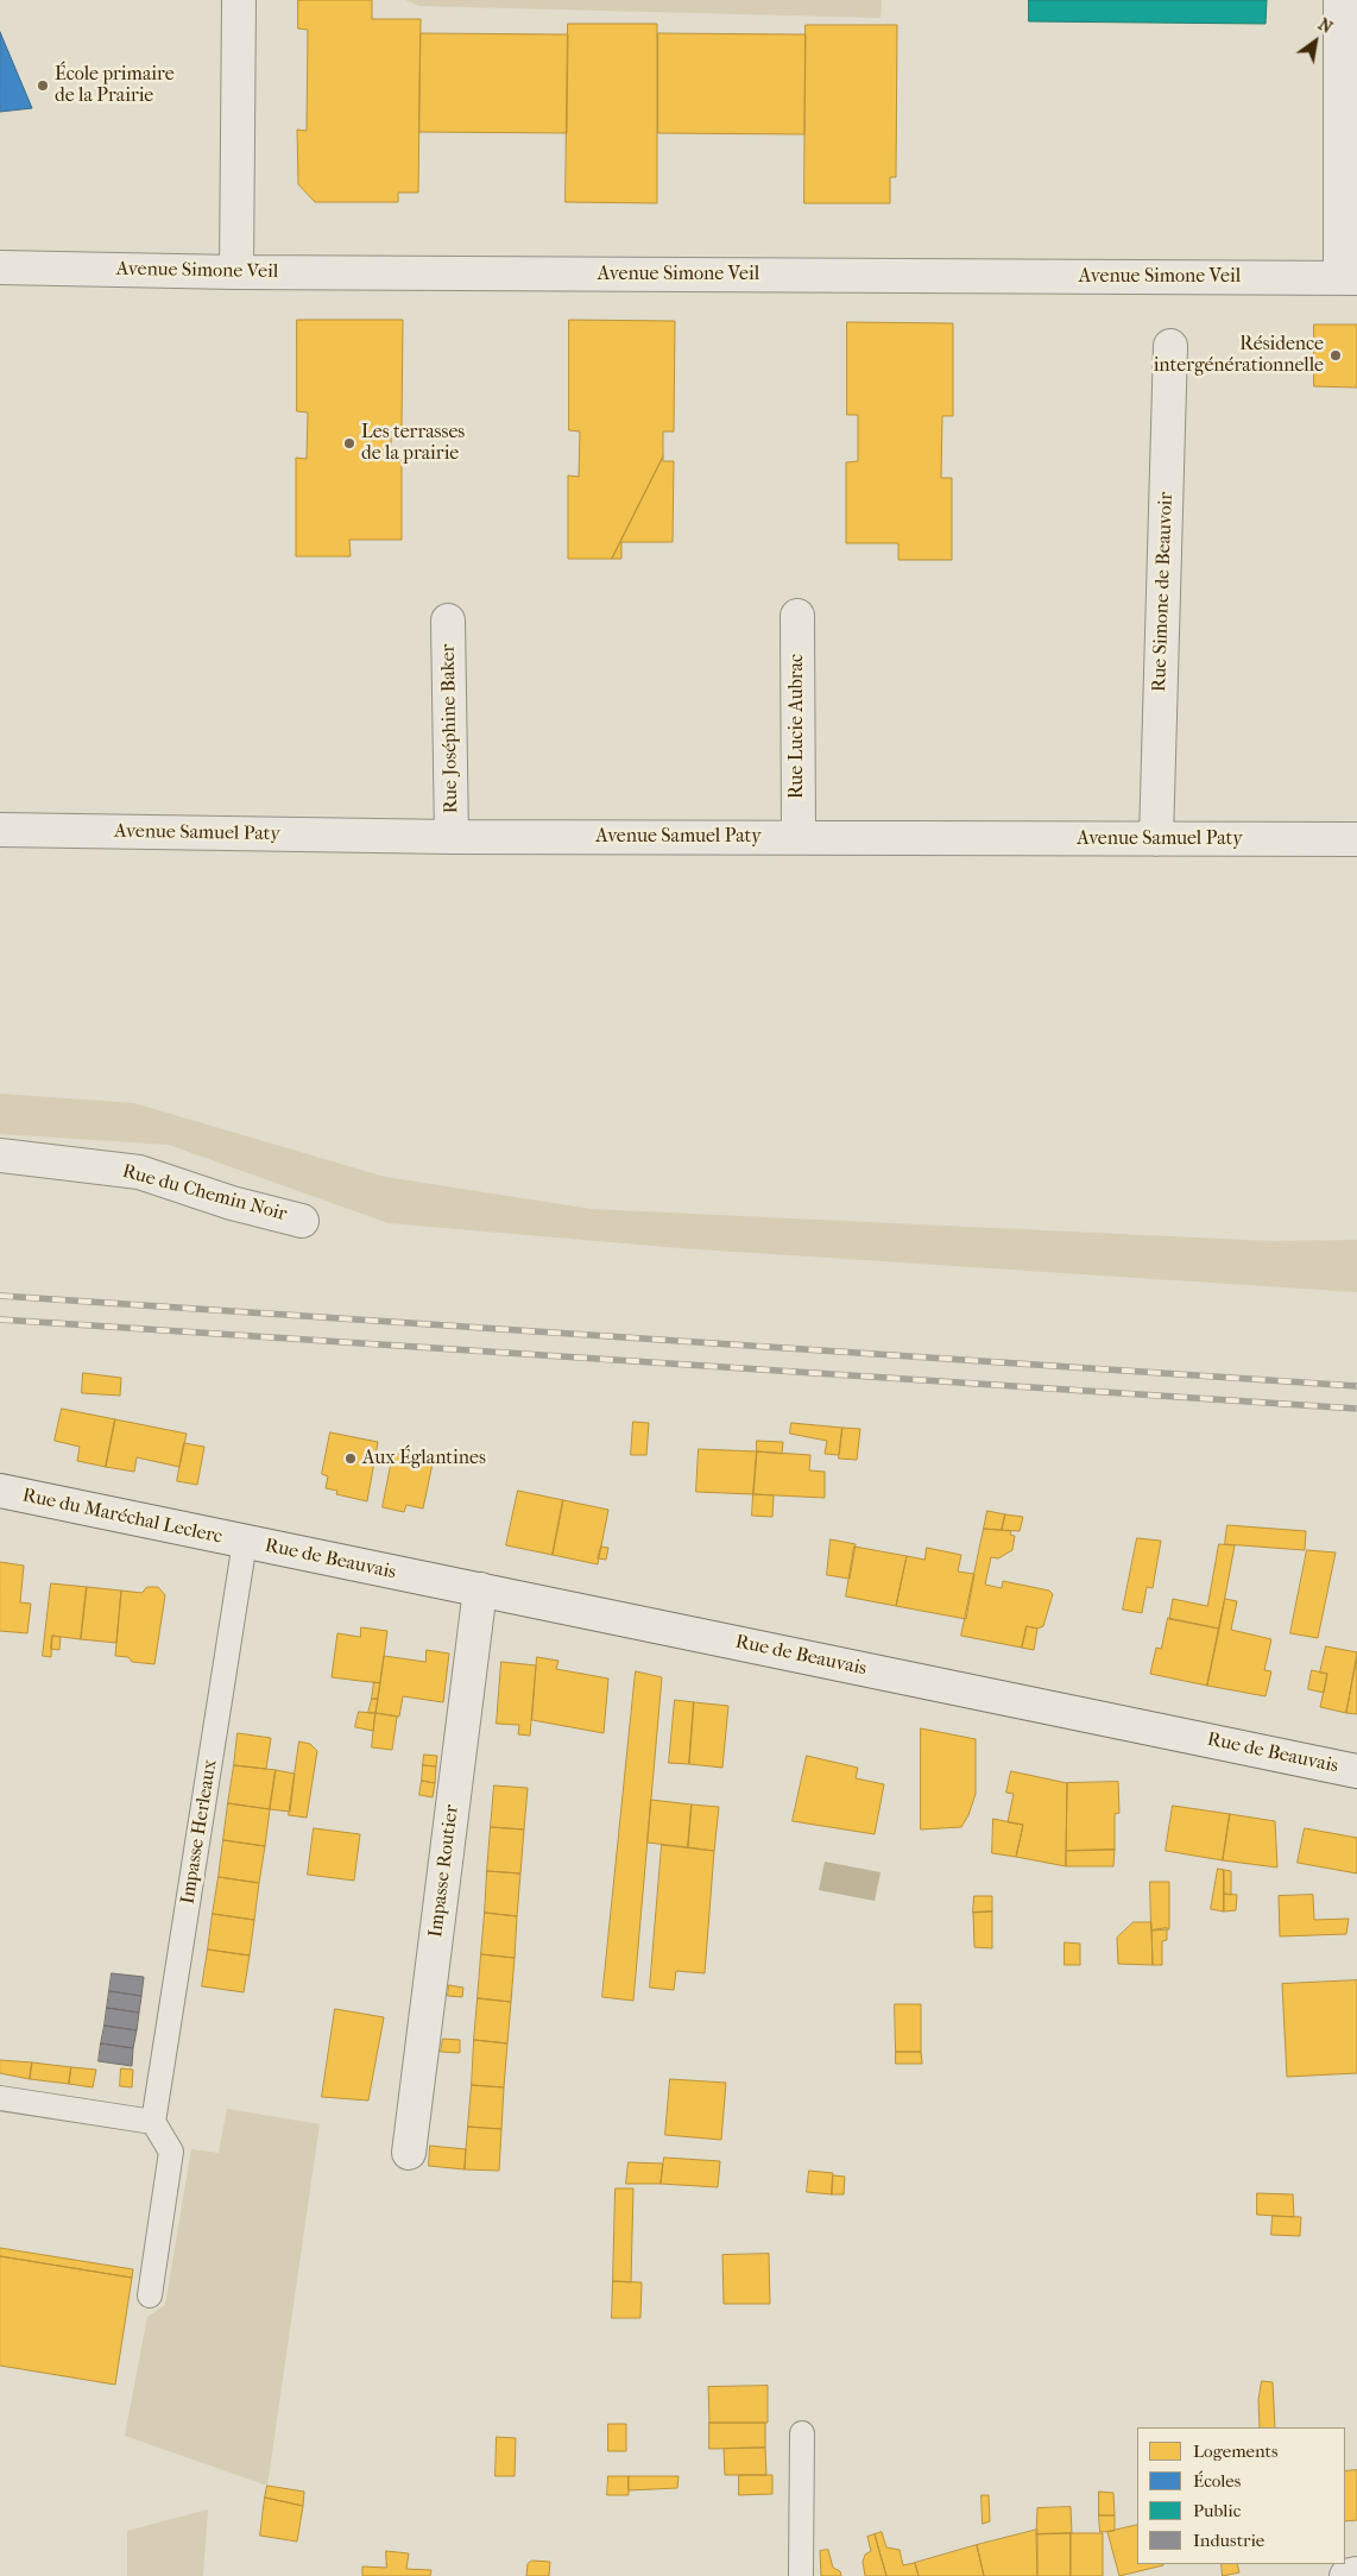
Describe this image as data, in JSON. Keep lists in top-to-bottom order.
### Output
{
  "streets": {
    "street": [
      "Avenue Simone Veil",
      "Rue Simone de Beauvoir",
      "Rue Lucie Aubrac",
      "Rue Joséphine Baker",
      "Avenue Samuel Paty",
      "Rue du Chemin Noir",
      "Rue du Maréchal Leclerc",
      "Rue de Beauvais",
      "Impasse Routier"
    ],
    "lane": ["Impasse Herleaux"]
  },
  "crossings": [
    ["Rue Simone de Beauvoir", "Avenue Samuel Paty"],
    ["Rue Lucie Aubrac", "Avenue Samuel Paty"],
    ["Rue Joséphine Baker", "Avenue Samuel Paty"],
    ["Rue du Maréchal Leclerc", "Rue de Beauvais"],
    ["Rue du Maréchal Leclerc", "Impasse Herleaux"],
    ["Rue de Beauvais", "Impasse Herleaux"],
    ["Rue de Beauvais", "Impasse Routier"]
  ],
  "places": [
    "École primaire de la Prairie",
    "Résidence intergénérationnelle",
    "Les terrasses de la prairie",
    "Aux Églantines"
  ],
  "legend": [
    "Logements",
    "Écoles",
    "Public",
    "Industrie"
  ],
  "north": "top right"
}
